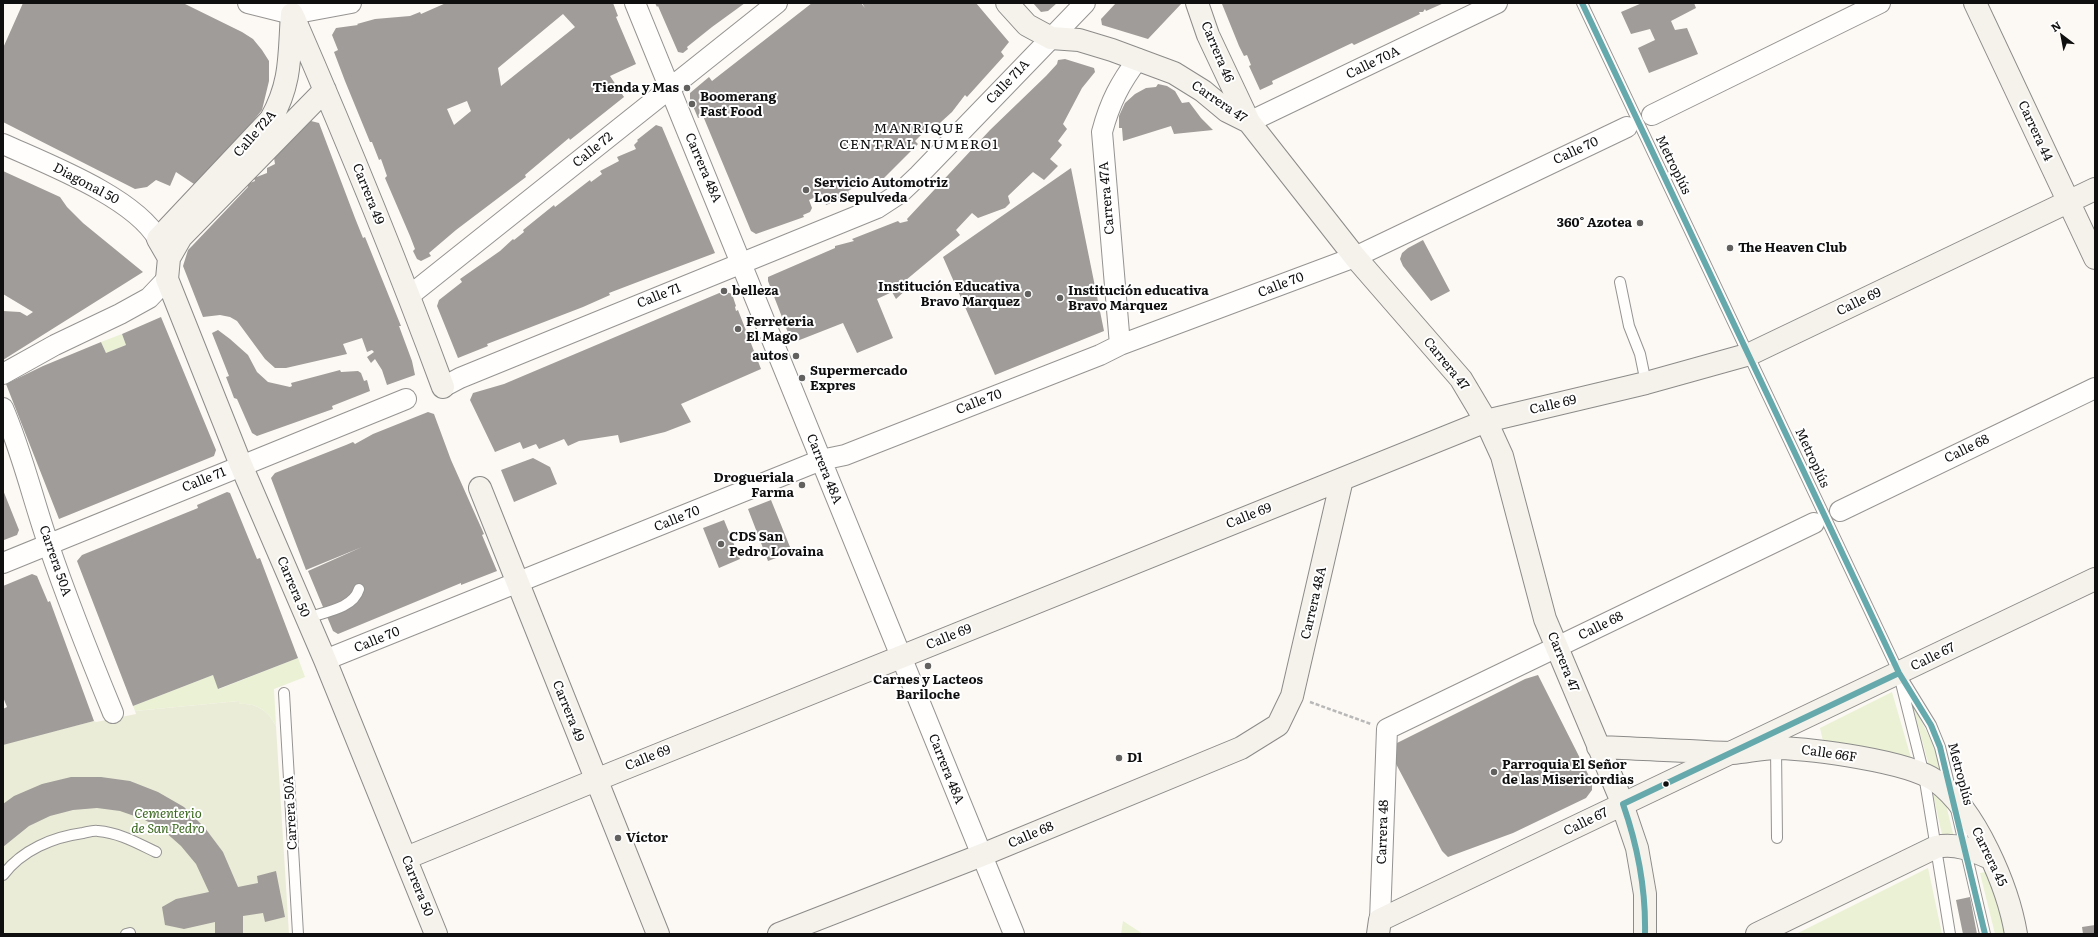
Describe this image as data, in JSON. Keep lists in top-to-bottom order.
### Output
{
  "streets": {
    "street": [
      "Carrera 46",
      "Calle 70A",
      "Calle 71A",
      "Carrera 47",
      "Carrera 44",
      "Calle 72A",
      "Calle 72",
      "Calle 70",
      "Carrera 48A",
      "Diagonal 50",
      "Carrera 49",
      "Carrera 47A",
      "Calle 71",
      "Calle 69",
      "Calle 68",
      "Carrera 50A",
      "Carrera 50",
      "Calle 67",
      "Calle 66F",
      "Carrera 48",
      "Carrera 45"
    ],
    "lane": ["Metroplús"]
  },
  "crossings": [
    ["Carrera 46", "Calle 70A"],
    ["Carrera 46", "Carrera 47"],
    ["Calle 70A", "Carrera 47"],
    ["Calle 71A", "Carrera 47"],
    ["Calle 71A", "Calle 71"],
    ["Carrera 47", "Calle 70"],
    ["Carrera 47", "Carrera 47A"],
    ["Carrera 47", "Calle 69"],
    ["Carrera 47", "Calle 68"],
    ["Carrera 47", "Calle 67"],
    ["Carrera 44", "Calle 69"],
    ["Calle 72A", "Diagonal 50"],
    ["Calle 72A", "Carrera 49"],
    ["Calle 72A", "Carrera 50"],
    ["Calle 72", "Carrera 48A"],
    ["Calle 72", "Carrera 49"],
    ["Calle 70", "Carrera 48A"],
    ["Calle 70", "Carrera 49"],
    ["Calle 70", "Carrera 47A"],
    ["Calle 70", "Carrera 50"],
    ["Metroplús", "Calle 69"],
    ["Metroplús", "Calle 67"],
    ["Metroplús", "Carrera 45"],
    ["Carrera 48A", "Calle 71"],
    ["Carrera 48A", "Calle 69"],
    ["Carrera 48A", "Calle 68"],
    ["Carrera 49", "Calle 71"],
    ["Carrera 49", "Calle 69"],
    ["Calle 71", "Carrera 50A"],
    ["Calle 71", "Carrera 50"],
    ["Calle 69", "Carrera 50"],
    ["Calle 68", "Carrera 48"],
    ["Calle 67", "Calle 66F"],
    ["Calle 67", "Carrera 48"],
    ["Calle 66F", "Carrera 45"]
  ],
  "districts": ["MANRIQUE CENTRAL NUMERO1"],
  "parks": ["Cementerio de San Pedro"],
  "places": [
    "Tienda y Mas",
    "Boomerang Fast Food",
    "Servicio Automotriz Los Sepulveda",
    "360° Azotea",
    "The Heaven Club",
    "belleza",
    "Institución Educativa Bravo Marquez",
    "Institución educativa Bravo Marquez",
    "Ferreteria El Mago",
    "autos",
    "Supermercado Expres",
    "Drogueriala Farma",
    "CDS San Pedro Lovaina",
    "Carnes y Lacteos Bariloche",
    "D1",
    "Parroquia El Señor de las Misericordias",
    "Víctor"
  ],
  "north": "top left"
}
